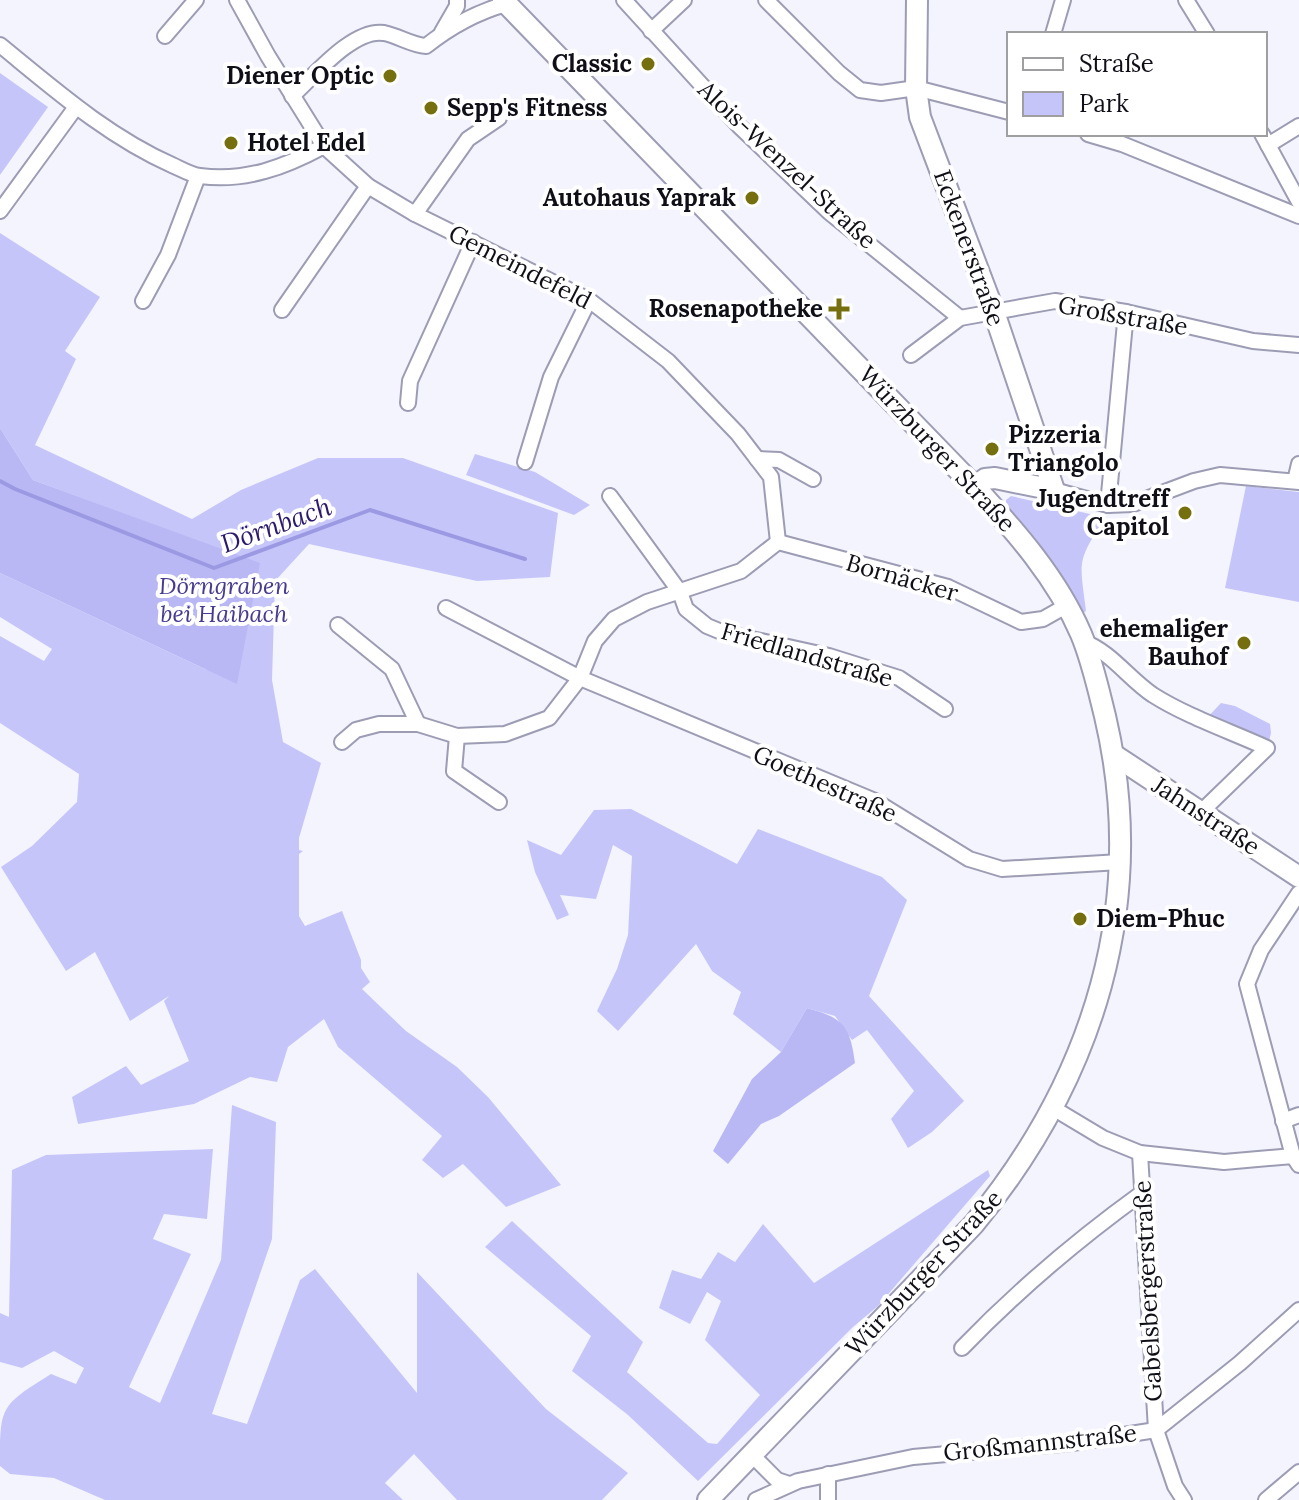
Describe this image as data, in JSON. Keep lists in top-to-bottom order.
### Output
{
  "streets": {
    "main road": ["Eckenerstraße", "Würzburger Straße", "Jahnstraße"],
    "street": [
      "Alois-Wenzel-Straße",
      "Gemeindefeld",
      "Großstraße",
      "Bornäcker",
      "Friedlandstraße",
      "Goethestraße",
      "Gabelsbergerstraße",
      "Großmannstraße"
    ]
  },
  "crossings": [
    ["Alois-Wenzel-Straße", "Großstraße"],
    ["Eckenerstraße", "Großstraße"],
    ["Gemeindefeld", "Bornäcker"],
    ["Würzburger Straße", "Bornäcker"],
    ["Würzburger Straße", "Goethestraße"],
    ["Würzburger Straße", "Jahnstraße"],
    ["Gabelsbergerstraße", "Großmannstraße"]
  ],
  "water": ["Dörnbach"],
  "parks": ["Dörngraben bei Haibach"],
  "places": {
    "other": [
      "Classic",
      "Diener Optic",
      "Sepp's Fitness",
      "Hotel Edel",
      "Autohaus Yaprak",
      "Pizzeria Triangolo",
      "Jugendtreff Capitol",
      "ehemaliger Bauhof",
      "Diem-Phuc"
    ],
    "health": ["Rosenapotheke"]
  },
  "legend": ["Straße", "Park"]
}
